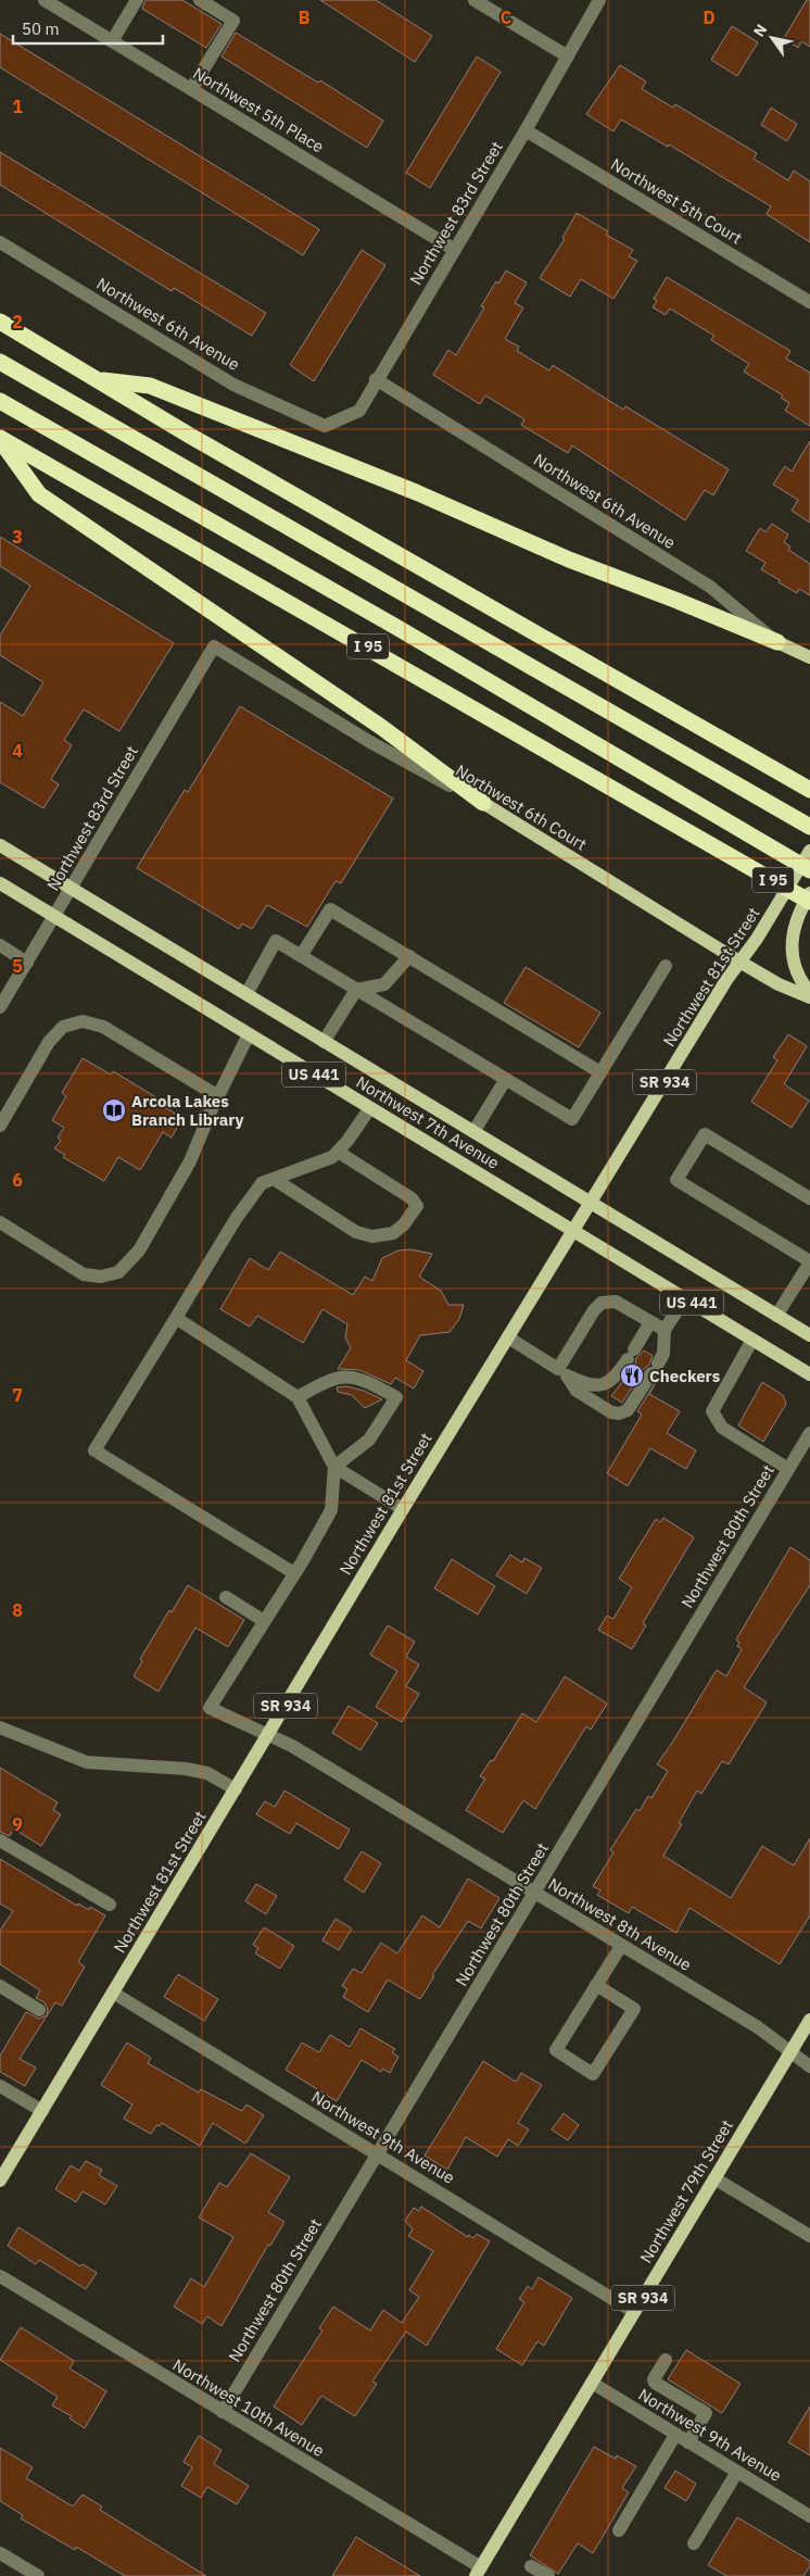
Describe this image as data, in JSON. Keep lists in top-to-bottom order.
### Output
{
  "streets": {
    "highway": ["I 95"],
    "main road": [
      "Northwest 6th Avenue",
      "Northwest 6th Court",
      "Northwest 81st Street",
      "US 441",
      "SR 934",
      "Northwest 7th Avenue",
      "Northwest 79th Street"
    ],
    "street": [
      "Northwest 5th Place",
      "Northwest 5th Court",
      "Northwest 83rd Street",
      "Northwest 80th Street",
      "Northwest 8th Avenue",
      "Northwest 9th Avenue",
      "Northwest 10th Avenue"
    ]
  },
  "crossings": [
    ["Northwest 5th Place", "Northwest 83rd Street"],
    ["Northwest 5th Court", "Northwest 83rd Street"],
    ["Northwest 83rd Street", "Northwest 6th Avenue"],
    ["Northwest 83rd Street", "Northwest 6th Court"],
    ["Northwest 83rd Street", "Northwest 7th Avenue"],
    ["Northwest 6th Court", "Northwest 81st Street"],
    ["Northwest 81st Street", "Northwest 7th Avenue"],
    ["Northwest 81st Street", "Northwest 8th Avenue"],
    ["Northwest 81st Street", "Northwest 9th Avenue"],
    ["Northwest 80th Street", "Northwest 8th Avenue"],
    ["Northwest 80th Street", "Northwest 9th Avenue"],
    ["Northwest 80th Street", "Northwest 10th Avenue"],
    ["Northwest 8th Avenue", "Northwest 79th Street"],
    ["Northwest 9th Avenue", "Northwest 79th Street"],
    ["Northwest 79th Street", "Northwest 10th Avenue"]
  ],
  "places": {
    "library": ["Arcola Lakes Branch Library"],
    "restaurant": ["Checkers"]
  },
  "scale_bar": "50 m",
  "north": "top left",
  "grid": {
    "columns": ["B", "C", "D"],
    "rows": [
      "1",
      "2",
      "3",
      "4",
      "5",
      "6",
      "7",
      "8",
      "9"
    ]
  }
}
